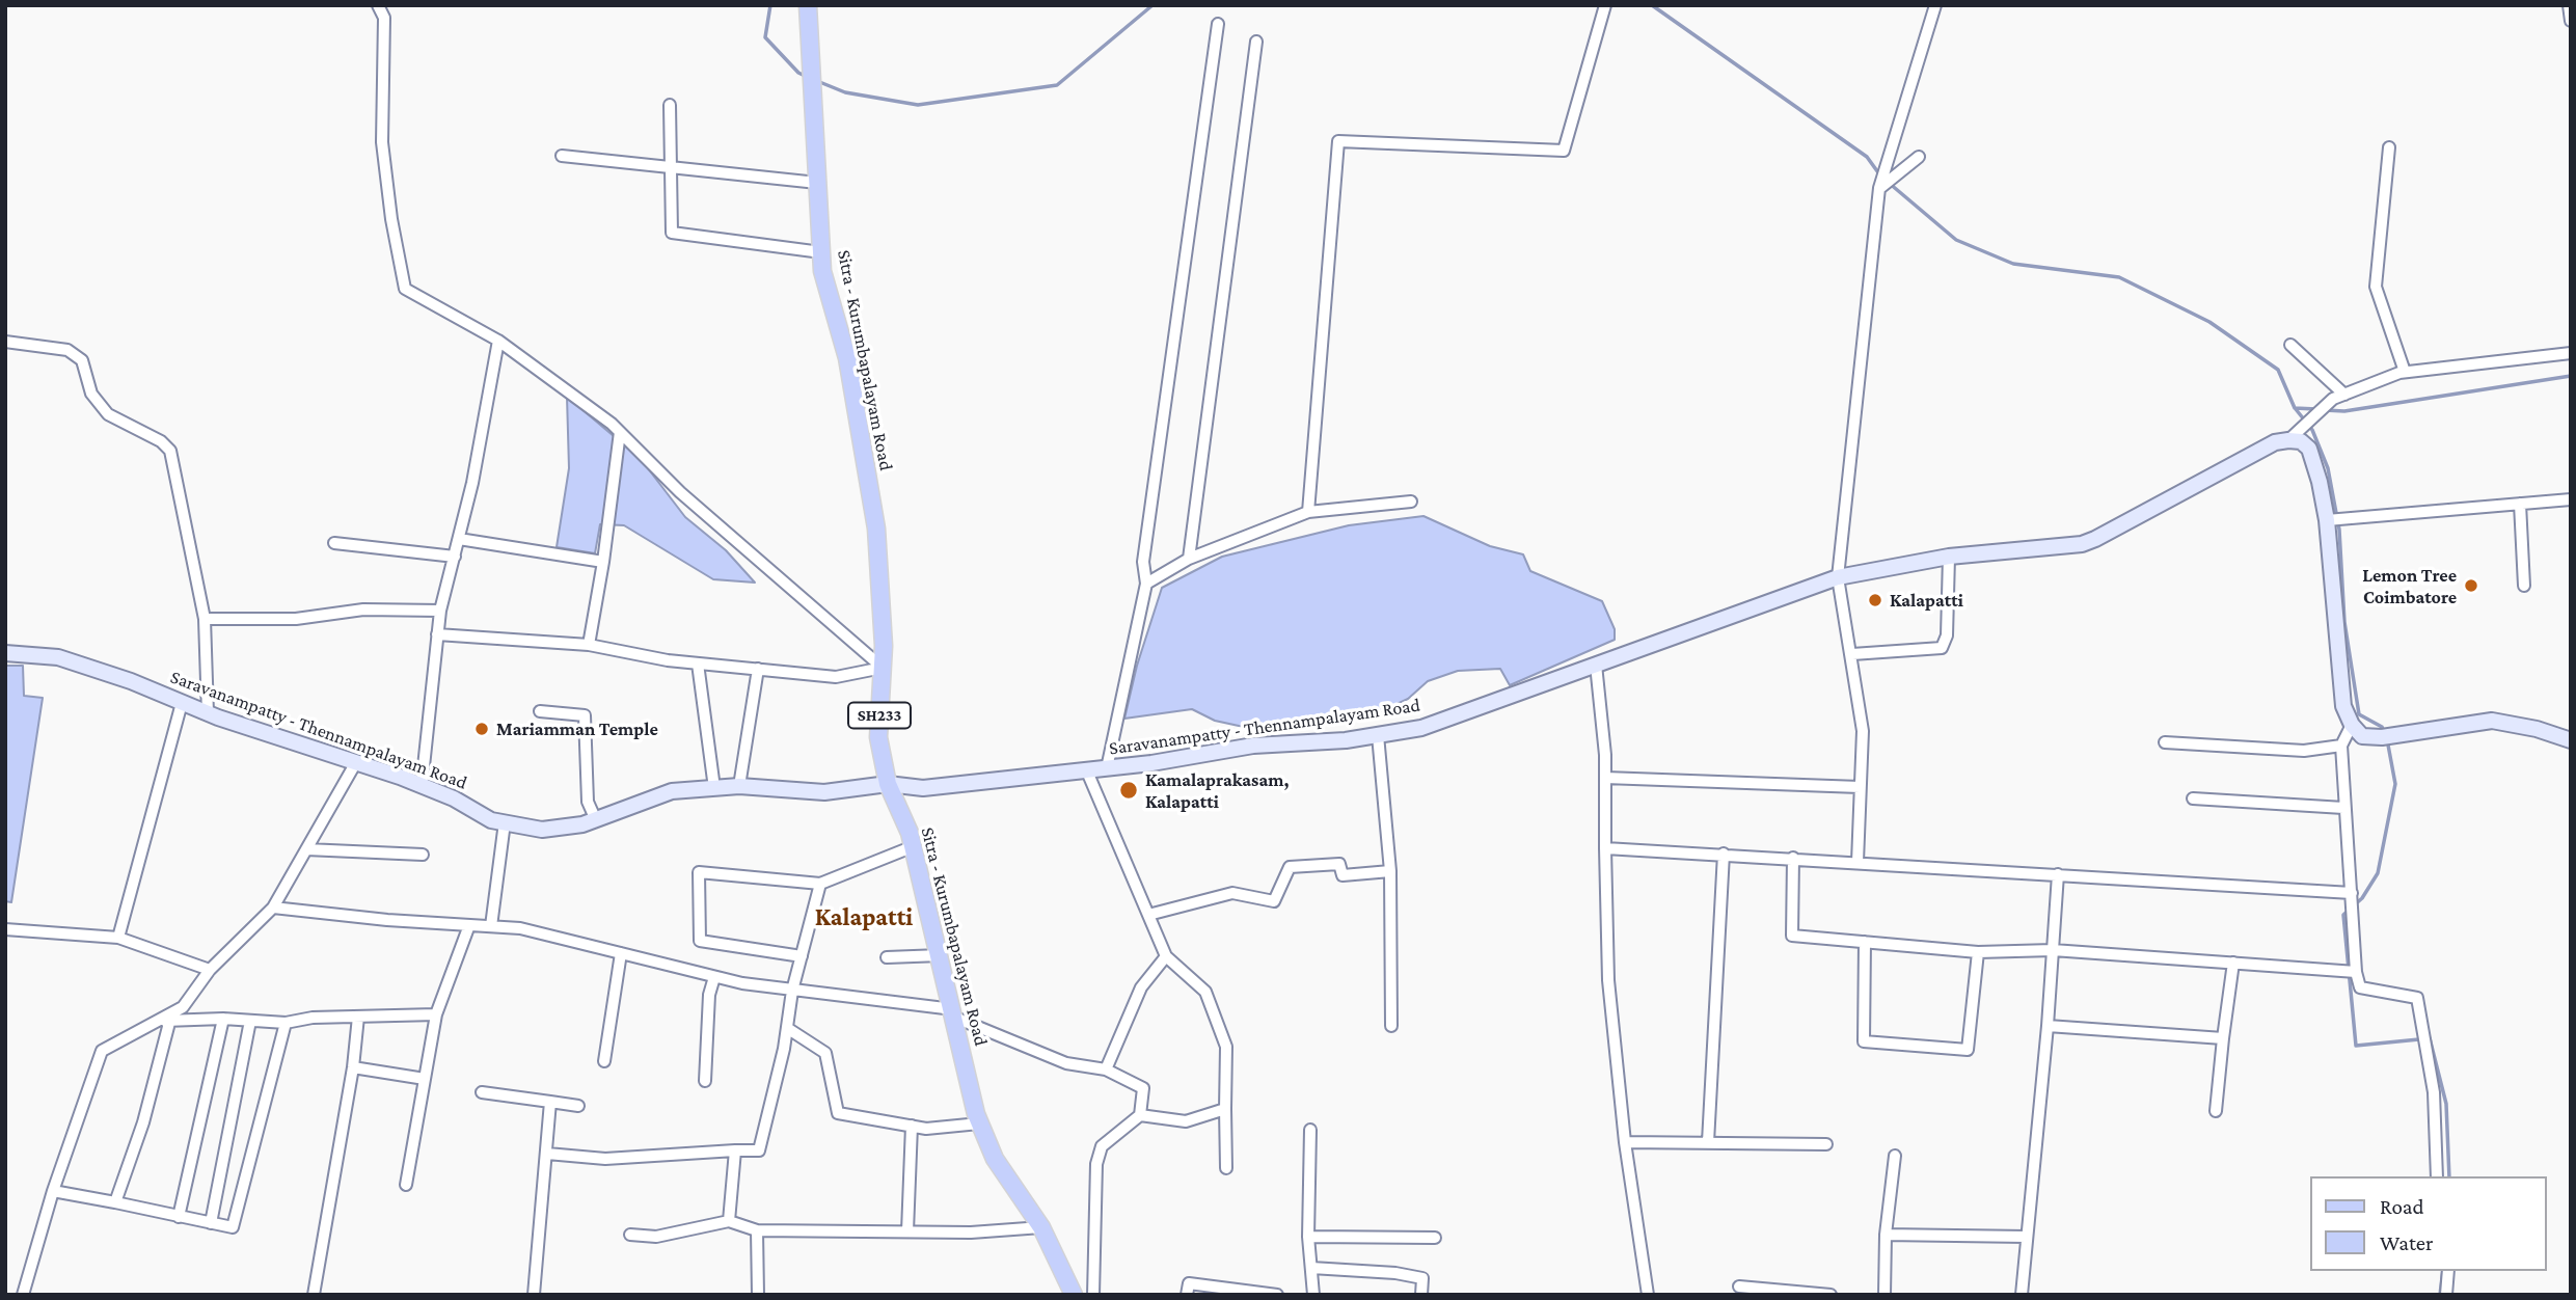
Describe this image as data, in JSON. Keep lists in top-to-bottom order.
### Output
{
  "streets": {
    "main road": ["Sitra - Kurumbapalayam Road", "SH233", "Saravanampatty - Thennampalayam Road"]
  },
  "crossings": [
    ["Sitra - Kurumbapalayam Road", "Saravanampatty - Thennampalayam Road"]
  ],
  "districts": ["Kalapatti"],
  "places": [
    "Lemon Tree Coimbatore",
    "Kalapatti",
    "Mariamman Temple",
    "Kamalaprakasam, Kalapatti"
  ],
  "legend": ["Road", "Water"]
}
